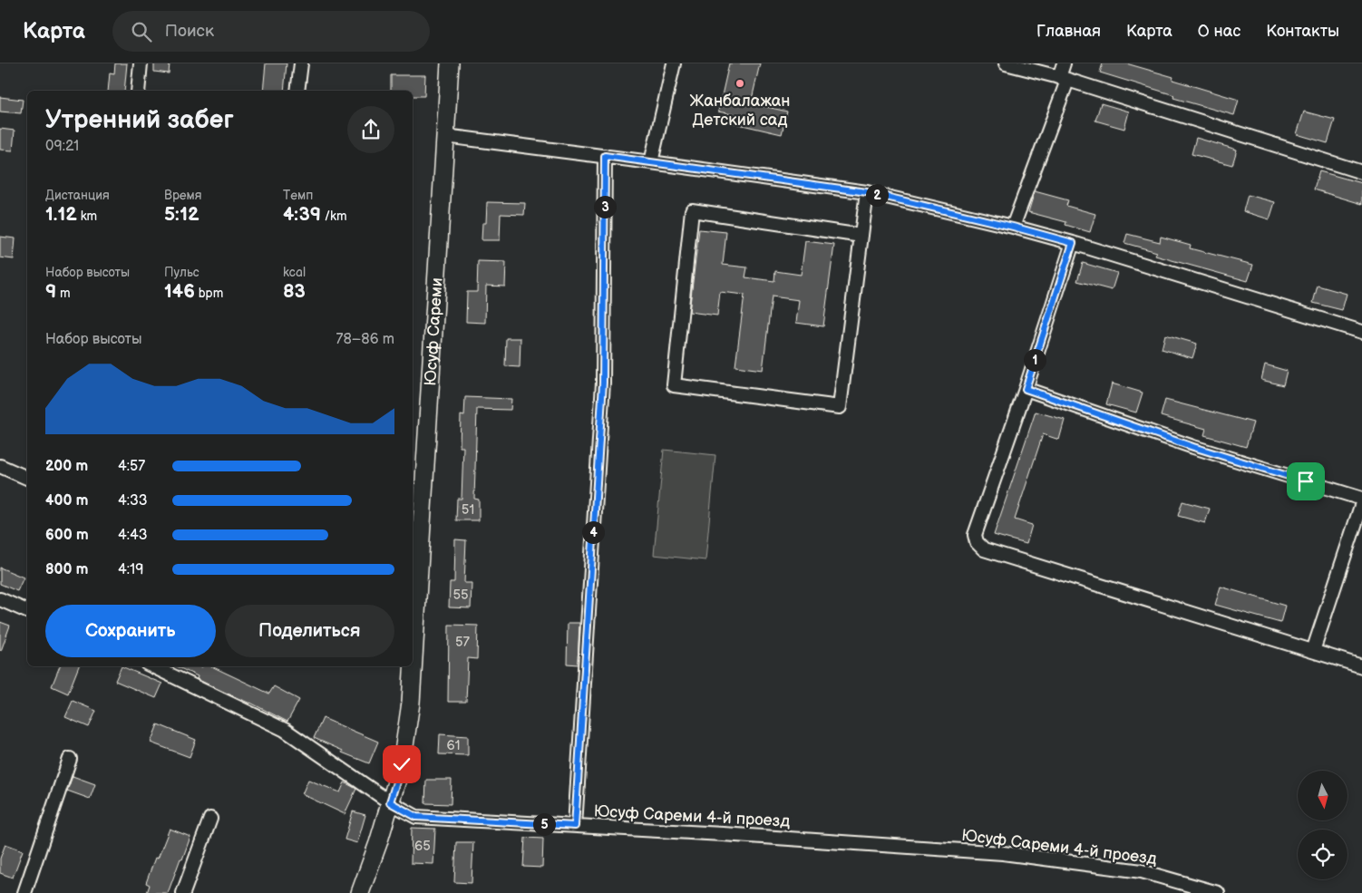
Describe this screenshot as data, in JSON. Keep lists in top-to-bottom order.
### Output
{
  "streets": {
    "main road": ["Юсуф Сареми"],
    "street": ["Юсуф Сареми 4-й проезд"]
  },
  "crossings": [
    ["Юсуф Сареми", "Юсуф Сареми 4-й проезд"]
  ],
  "places": ["Жанбалажан Детский сад"],
  "house_numbers": [
    "51",
    "55",
    "57",
    "61",
    "65"
  ],
  "north": "bottom",
  "page": {
    "header": "Карта",
    "search": "Поиск",
    "nav": [
      "Главная",
      "Карта",
      "О нас",
      "Контакты"
    ],
    "heading": ["Утренний забег", "09:21"],
    "stats": [
      ["Дистанция", "1.12 km"],
      ["Время", "5:12"],
      ["Темп", "4:39 /km"],
      ["Набор высоты", "9 m"],
      ["Пульс", "146 bpm"],
      ["kcal", "83"]
    ],
    "pins": [
      "2",
      "3",
      "1",
      "4",
      "5"
    ],
    "chart": ["Набор высоты", "78–86 m"],
    "list": [
      {
        "name": "200 m",
        "note": "4:57"
      },
      {
        "name": "400 m",
        "note": "4:33"
      },
      {
        "name": "600 m",
        "note": "4:43"
      },
      {
        "name": "800 m",
        "note": "4:19"
      }
    ],
    "buttons": ["Сохранить", "Поделиться"]
  }
}
